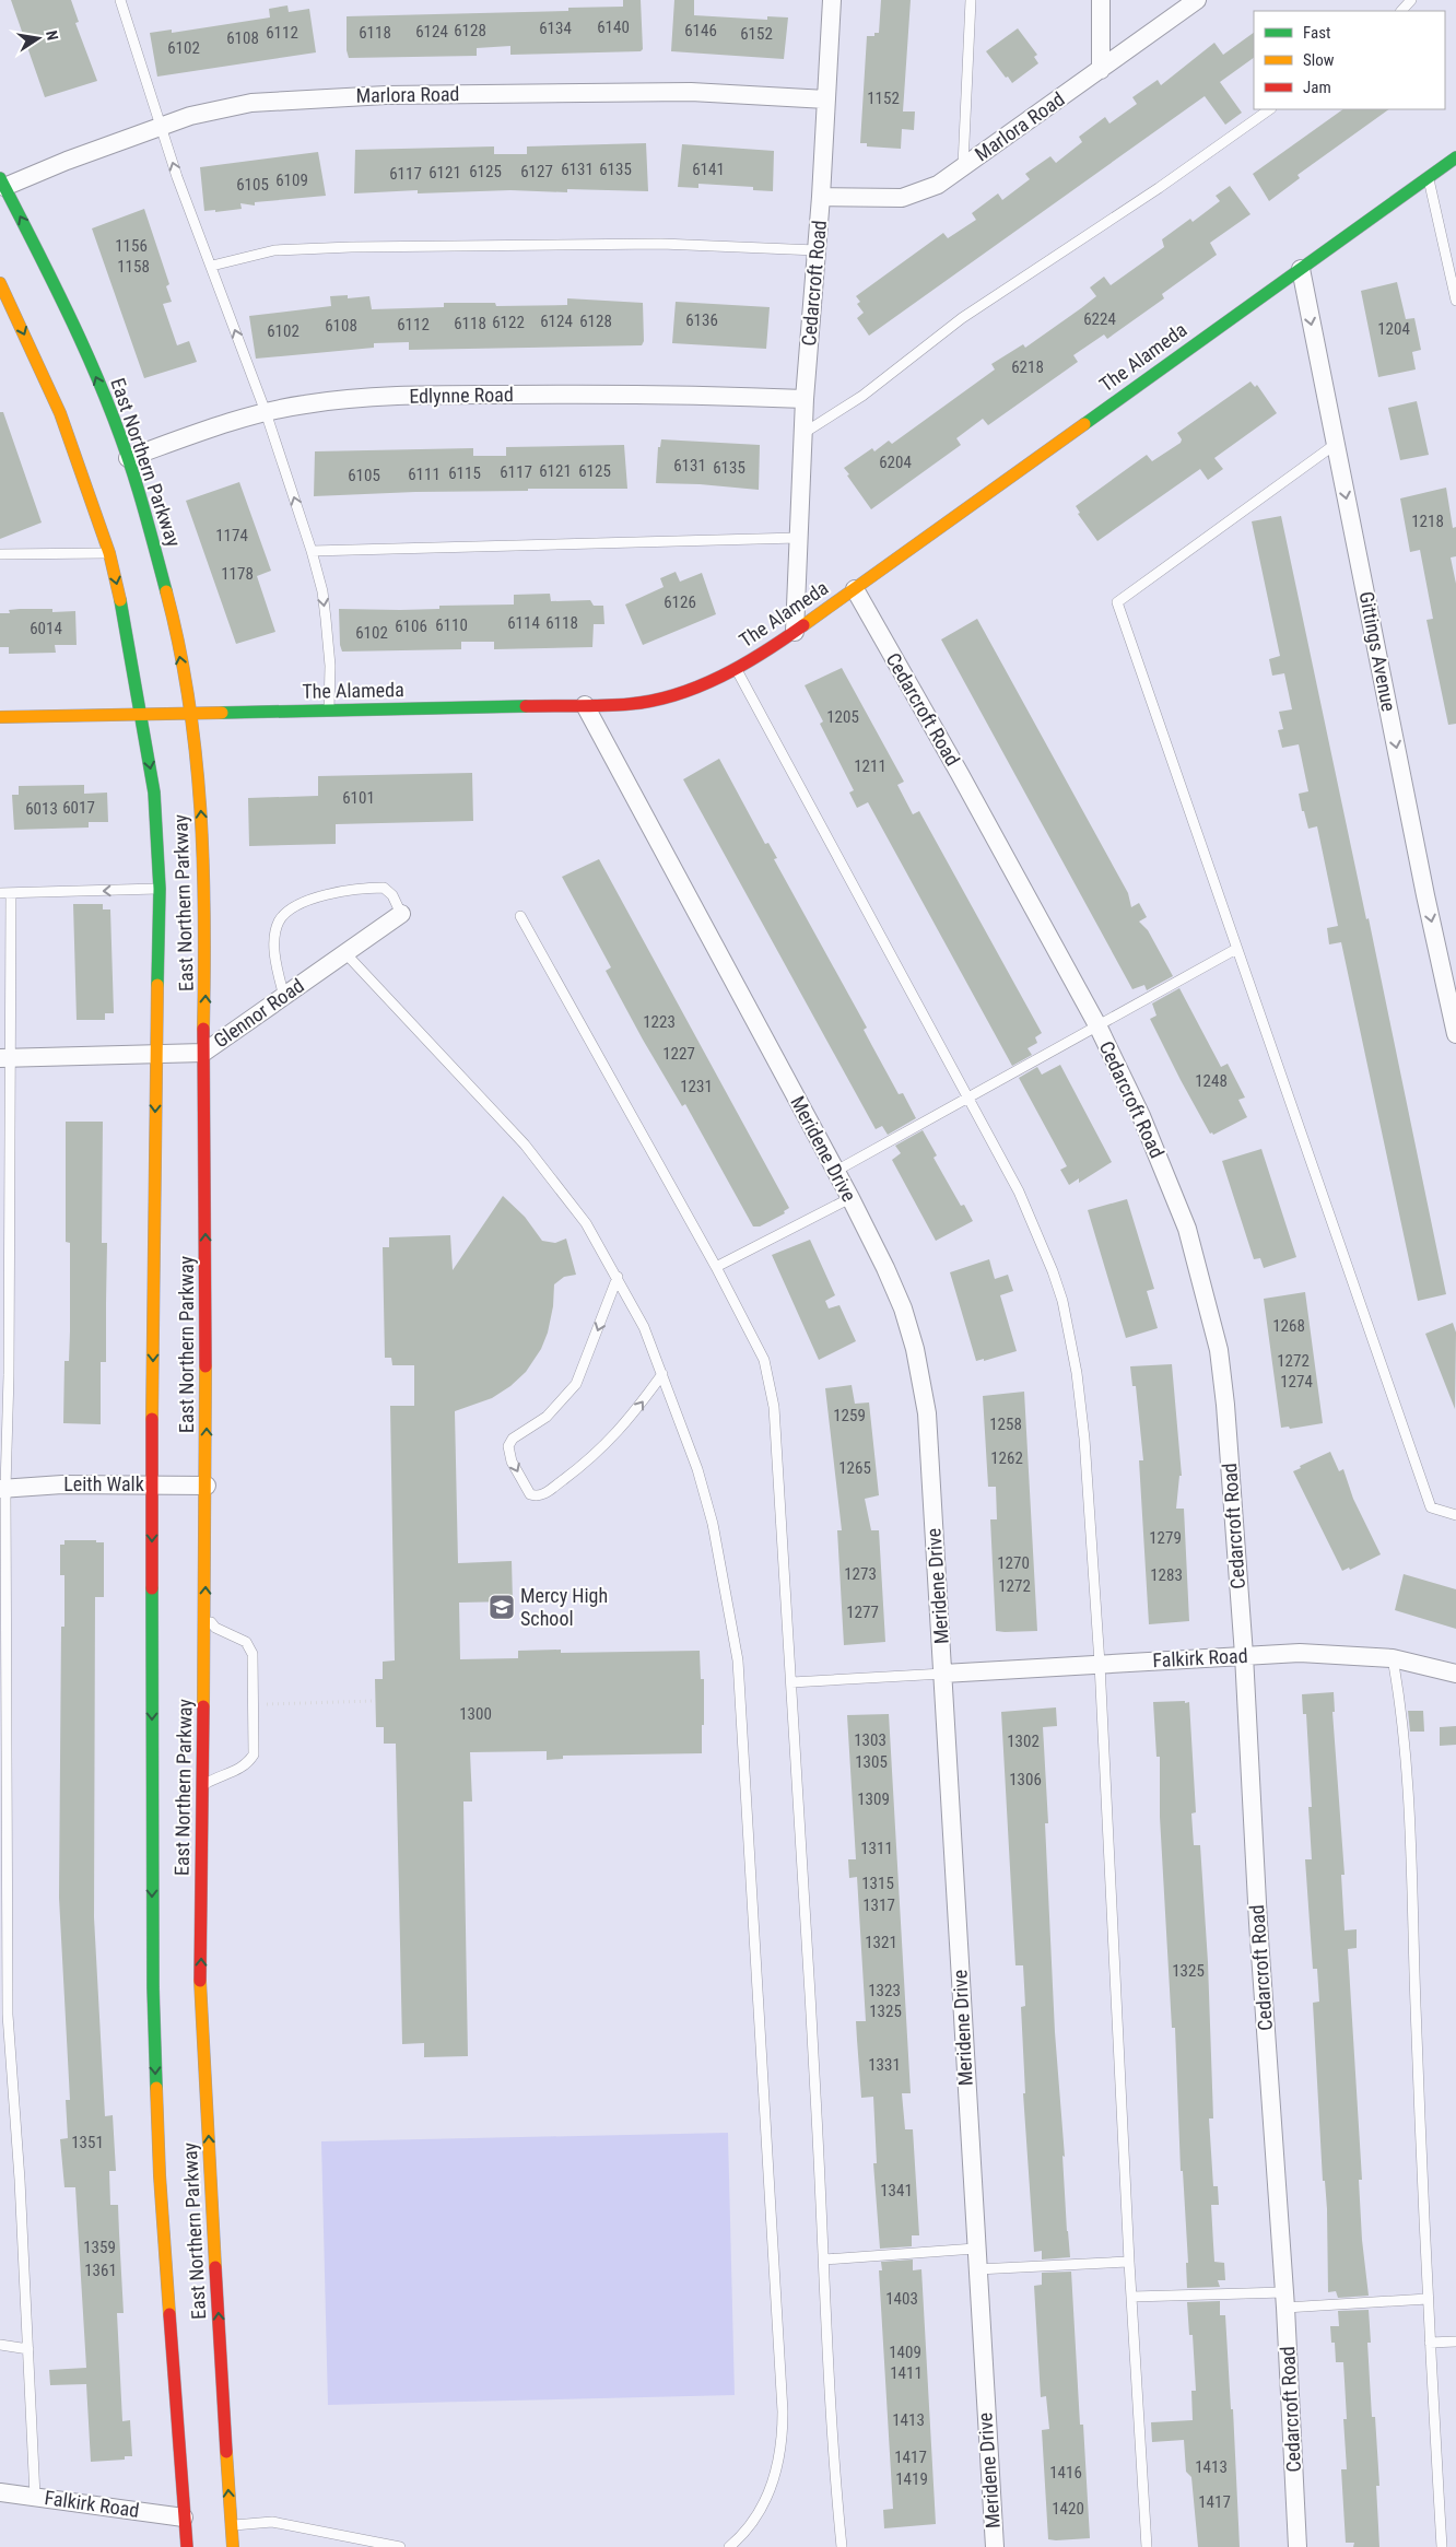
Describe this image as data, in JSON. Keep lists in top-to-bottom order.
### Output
{
  "streets": {
    "main road": ["The Alameda", "East Northern Parkway"],
    "street": [
      "Marlora Road",
      "Cedarcroft Road",
      "Edlynne Road",
      "Gittings Avenue",
      "Glennor Road",
      "Meridene Drive",
      "Leith Walk",
      "Falkirk Road"
    ]
  },
  "crossings": [
    ["Marlora Road", "Cedarcroft Road"],
    ["Marlora Road", "East Northern Parkway"],
    ["Cedarcroft Road", "The Alameda"],
    ["Cedarcroft Road", "Edlynne Road"],
    ["Cedarcroft Road", "Falkirk Road"],
    ["The Alameda", "East Northern Parkway"],
    ["The Alameda", "Gittings Avenue"],
    ["The Alameda", "Meridene Drive"],
    ["Edlynne Road", "East Northern Parkway"],
    ["East Northern Parkway", "Glennor Road"],
    ["East Northern Parkway", "Leith Walk"],
    ["East Northern Parkway", "Falkirk Road"],
    ["Meridene Drive", "Falkirk Road"]
  ],
  "one_way": ["Gittings Avenue"],
  "places": {
    "school or university": ["Mercy High School"]
  },
  "house_numbers": [
    "6140",
    "6134",
    "6128",
    "6146",
    "6124",
    "6112",
    "6118",
    "6152",
    "6108",
    "6102",
    "1152",
    "6131",
    "6135",
    "6141",
    "6125",
    "6127",
    "6121",
    "6117",
    "6109",
    "6105",
    "1156",
    "1158",
    "6224",
    "6136",
    "6124",
    "6128",
    "6122",
    "6118",
    "6112",
    "6108",
    "1204",
    "6102",
    "6218",
    "6204",
    "6131",
    "6135",
    "6121",
    "6125",
    "6117",
    "6115",
    "6111",
    "6105",
    "1218",
    "1174",
    "1178",
    "6126",
    "6114",
    "6118",
    "6110",
    "6106",
    "6014",
    "6102",
    "1205",
    "1211",
    "6101",
    "6017",
    "6013",
    "1223",
    "1227",
    "1248",
    "1231",
    "1268",
    "1272",
    "1274",
    "1259",
    "1258",
    "1262",
    "1265",
    "1279",
    "1270",
    "1273",
    "1283",
    "1272",
    "1277",
    "1300",
    "1303",
    "1302",
    "1305",
    "1306",
    "1309",
    "1311",
    "1315",
    "1317",
    "1321",
    "1325",
    "1323",
    "1325",
    "1331",
    "1351",
    "1341",
    "1359",
    "1361",
    "1403",
    "1409",
    "1411",
    "1413",
    "1417",
    "1413",
    "1416",
    "1419",
    "1417",
    "1420"
  ],
  "legend": ["Fast", "Slow", "Jam"],
  "north": "right"
}
